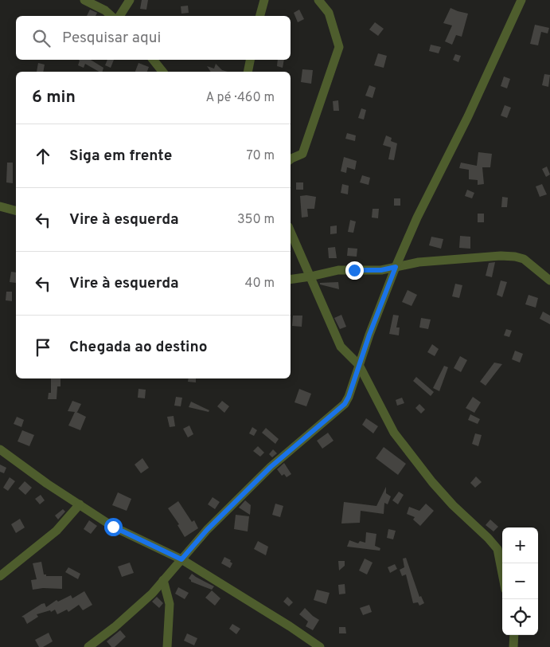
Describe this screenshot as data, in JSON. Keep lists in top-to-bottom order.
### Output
{
  "page": {
    "search": "Pesquisar aqui",
    "heading": ["6 min", "A pé · 460 m"],
    "list": [
      ["Siga em frente", "70 m"],
      ["Vire à esquerda", "350 m"],
      ["Vire à esquerda", "40 m"],
      "Chegada ao destino"
    ],
    "map_buttons": ["+", "−"]
  }
}
